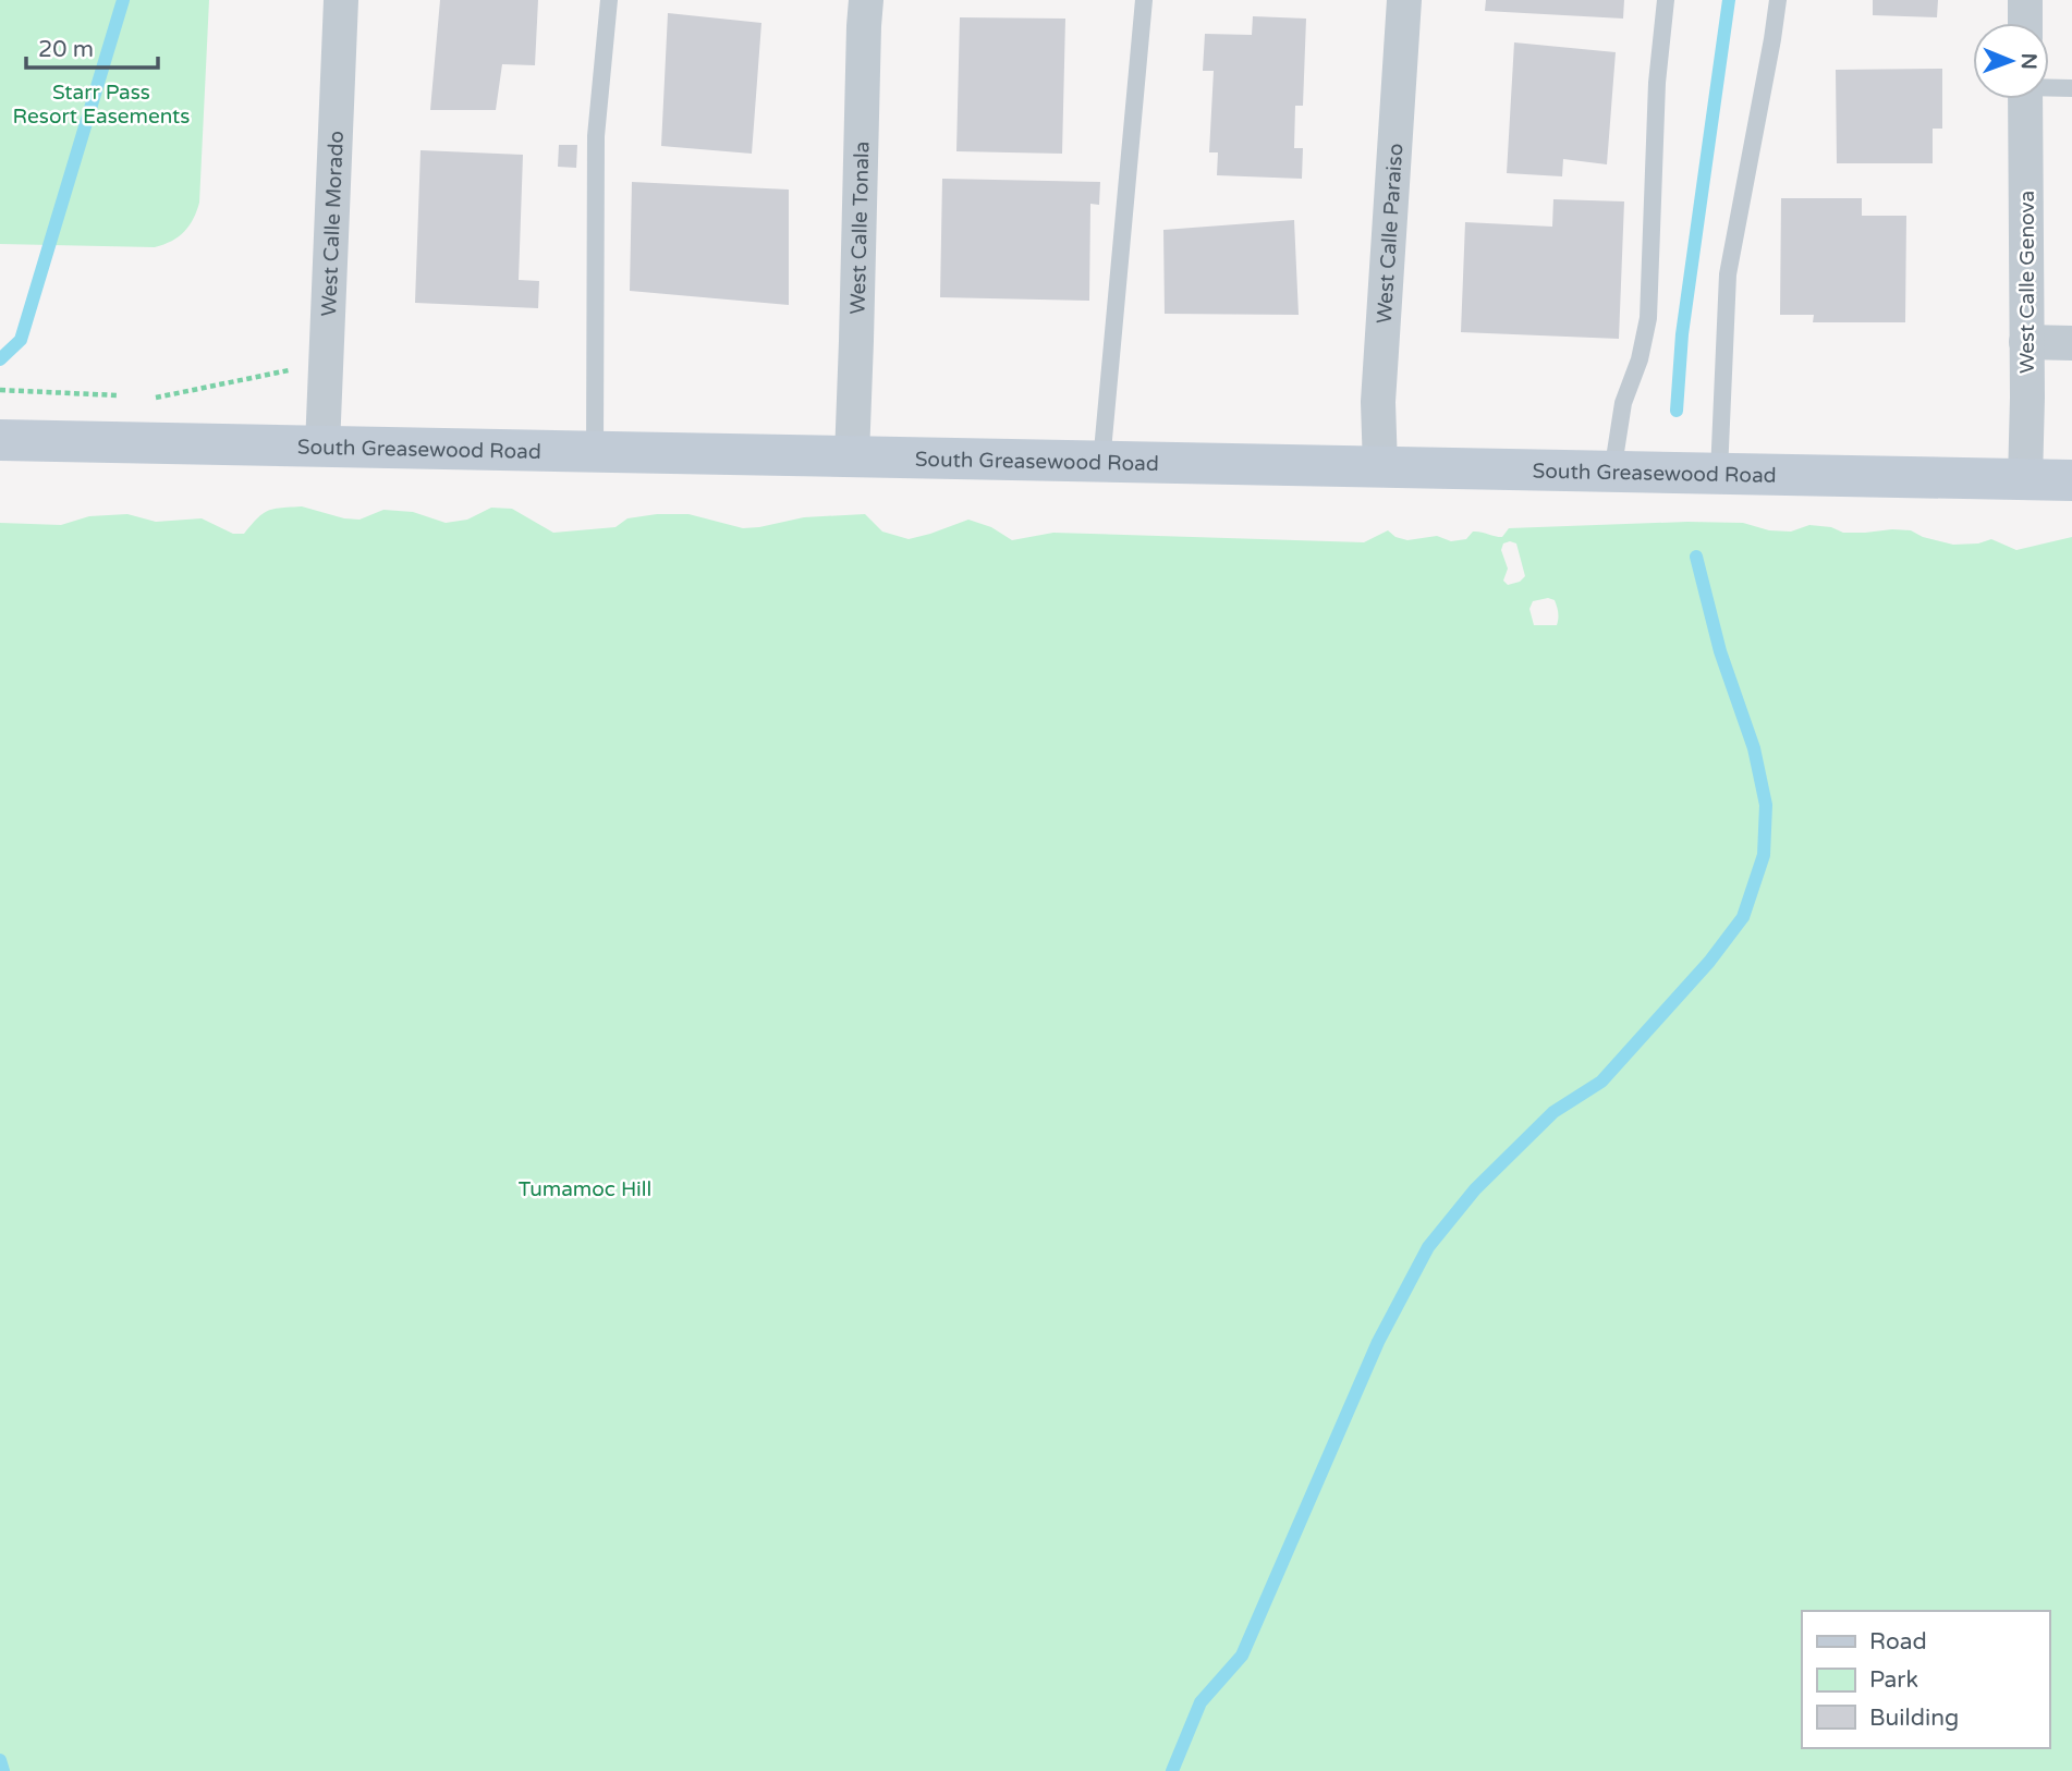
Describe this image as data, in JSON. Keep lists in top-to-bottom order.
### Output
{
  "streets": {
    "main road": ["South Greasewood Road"],
    "street": [
      "West Calle Morado",
      "West Calle Tonala",
      "West Calle Paraiso",
      "West Calle Genova"
    ]
  },
  "crossings": [
    ["West Calle Morado", "South Greasewood Road"],
    ["West Calle Tonala", "South Greasewood Road"],
    ["West Calle Paraiso", "South Greasewood Road"],
    ["West Calle Genova", "South Greasewood Road"]
  ],
  "parks": ["Starr Pass Resort Easements", "Tumamoc Hill"],
  "legend": ["Road", "Park", "Building"],
  "scale_bar": "20 m",
  "north": "right"
}
